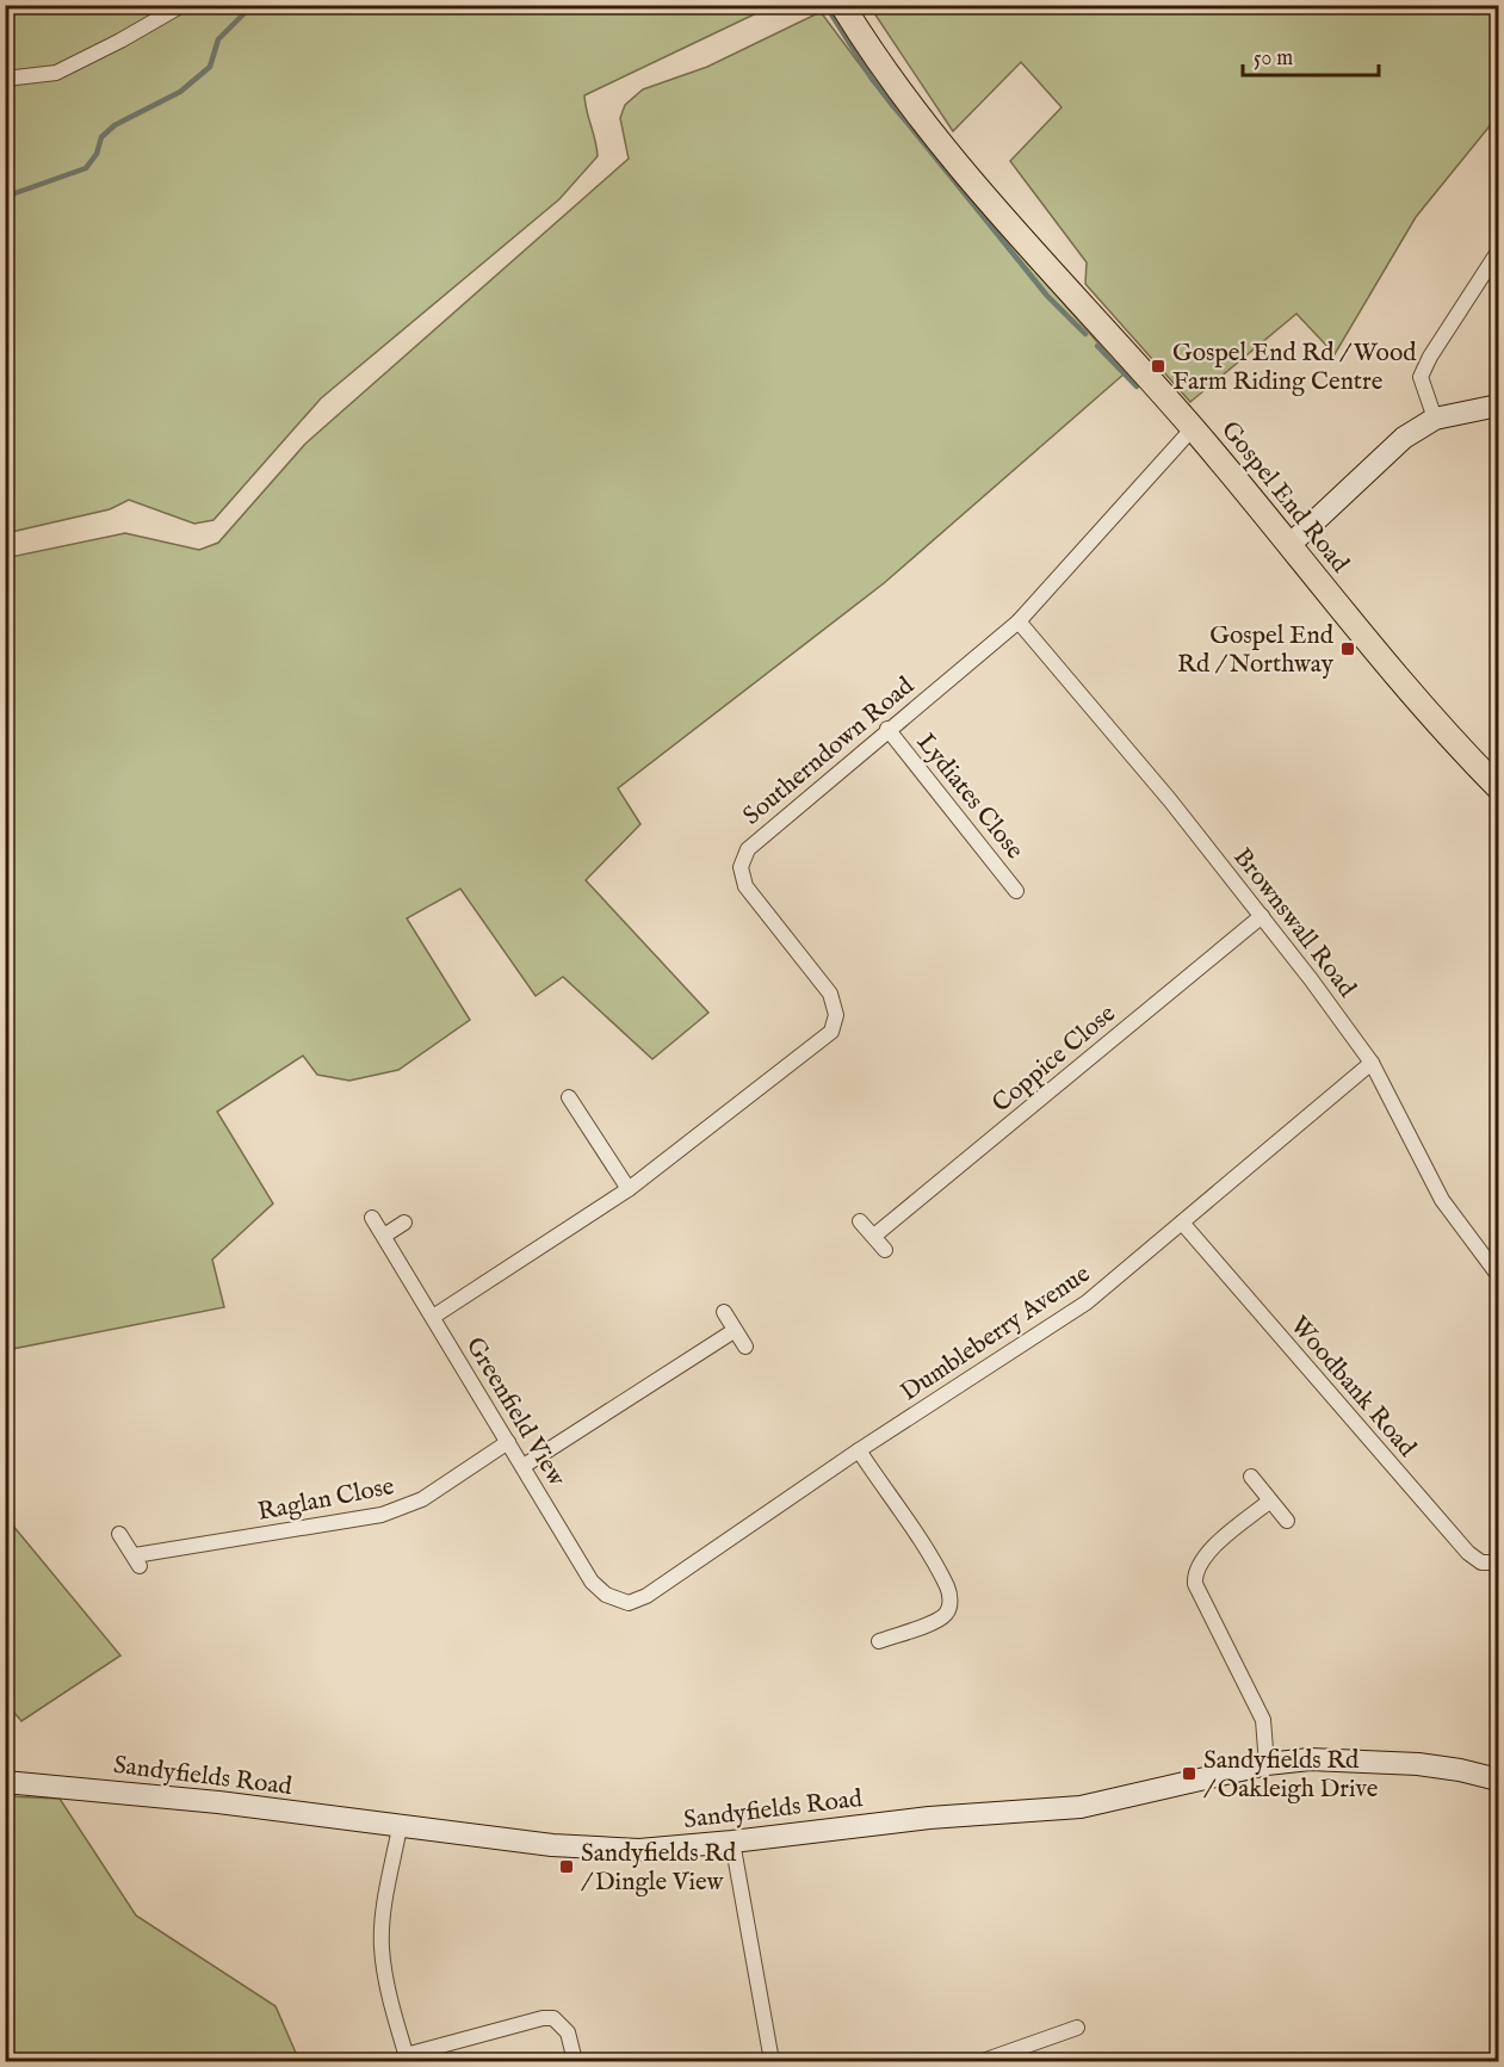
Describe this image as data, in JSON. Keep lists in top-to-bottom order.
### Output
{
  "streets": {
    "main road": ["Gospel End Road"],
    "street": [
      "Southerndown Road",
      "Lydiates Close",
      "Brownswall Road",
      "Coppice Close",
      "Dumbleberry Avenue",
      "Woodbank Road",
      "Greenfield View",
      "Raglan Close",
      "Sandyfields Road"
    ]
  },
  "crossings": [
    ["Gospel End Road", "Southerndown Road"],
    ["Southerndown Road", "Lydiates Close"],
    ["Southerndown Road", "Brownswall Road"],
    ["Southerndown Road", "Greenfield View"],
    ["Brownswall Road", "Coppice Close"],
    ["Brownswall Road", "Dumbleberry Avenue"],
    ["Dumbleberry Avenue", "Woodbank Road"],
    ["Dumbleberry Avenue", "Greenfield View"],
    ["Greenfield View", "Raglan Close"]
  ],
  "places": {
    "transit": [
      "Gospel End Rd / Wood Farm Riding Centre",
      "Gospel End Rd / Northway",
      "Sandyfields Rd / Oakleigh Drive",
      "Sandyfields Rd / Dingle View"
    ]
  },
  "scale_bar": "50 m"
}
